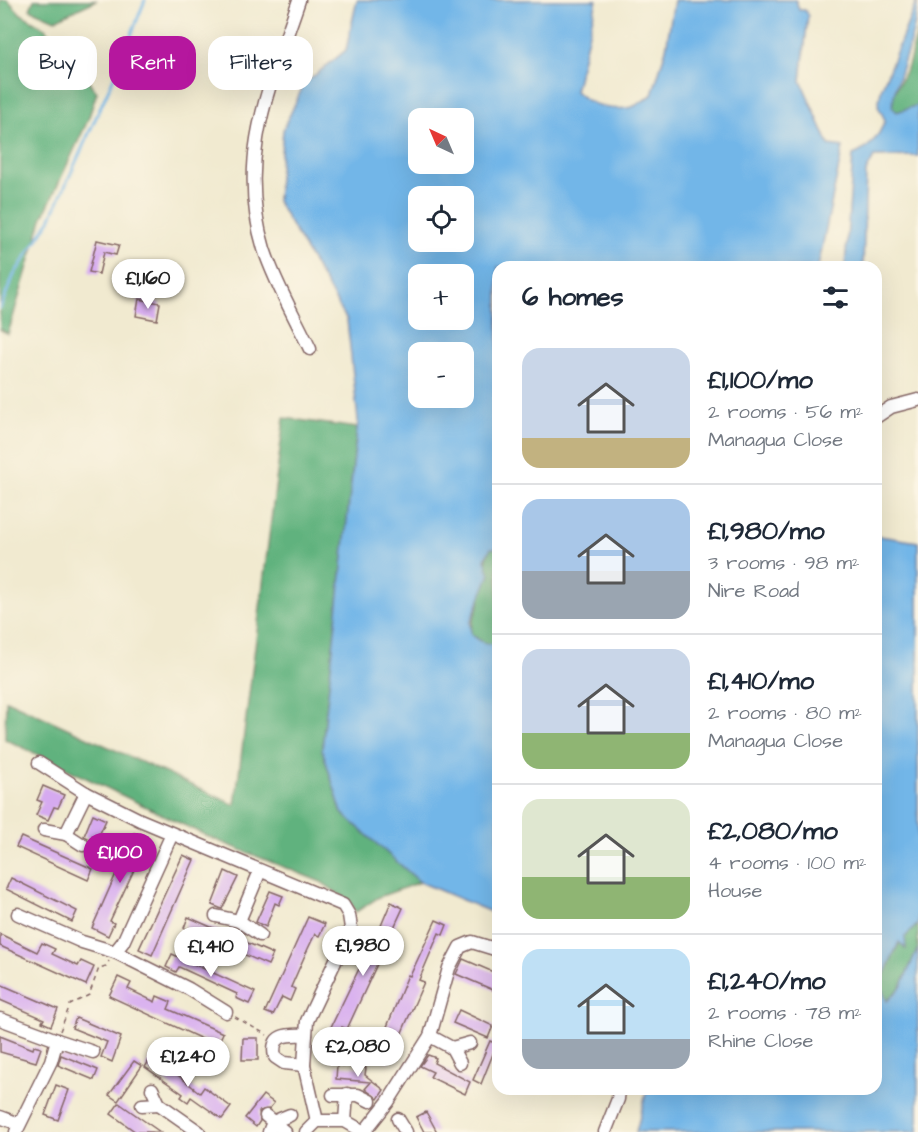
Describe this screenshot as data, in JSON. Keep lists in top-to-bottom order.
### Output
{
  "north": "top left",
  "page": {
    "chip": ["Buy", "Rent", "Filters"],
    "map_buttons": ["+", "−"],
    "price": [
      "£1,160",
      "£1,100",
      "£1,980",
      "£1,410",
      "£2,080",
      "£1,240"
    ],
    "heading": "6 homes",
    "list": [
      {
        "name": "£1,100/mo",
        "note": "2 rooms · 56 m² · Managua Close"
      },
      {
        "name": "£1,980/mo",
        "note": "3 rooms · 98 m² · Nire Road"
      },
      {
        "name": "£1,410/mo",
        "note": "2 rooms · 80 m² · Managua Close"
      },
      {
        "name": "£2,080/mo",
        "note": "4 rooms · 100 m² · House"
      },
      {
        "name": "£1,240/mo",
        "note": "2 rooms · 78 m² · Rhine Close"
      }
    ]
  }
}
